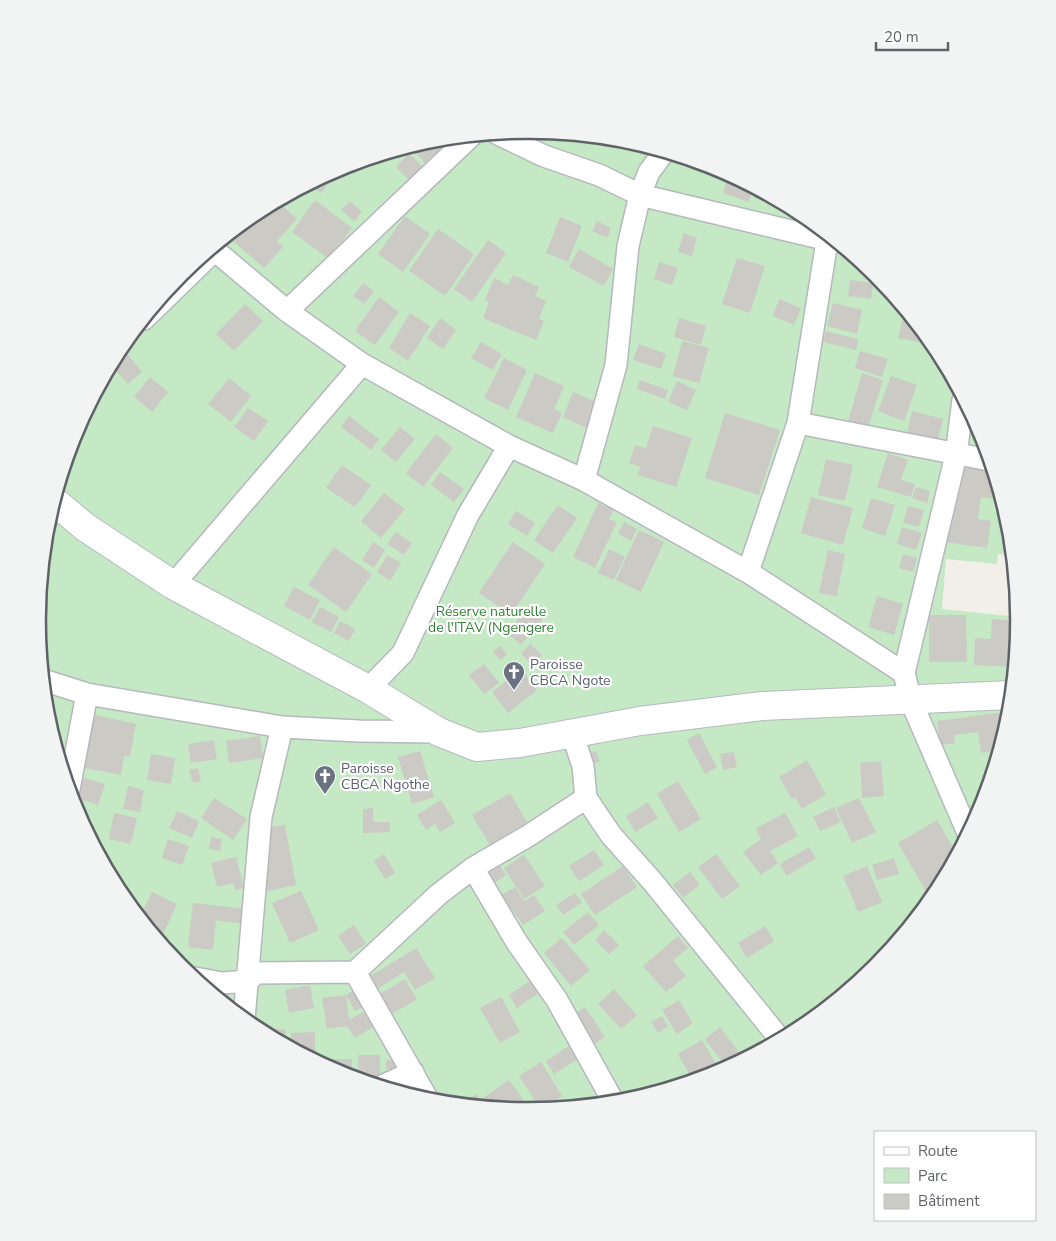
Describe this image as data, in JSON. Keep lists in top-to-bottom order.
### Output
{
  "parks": ["Réserve naturelle de l'ITAV (Ngengere"],
  "places": {
    "church": ["Paroisse CBCA Ngote", "Paroisse CBCA Ngothe"]
  },
  "legend": ["Route", "Parc", "Bâtiment"],
  "scale_bar": "20 m"
}
